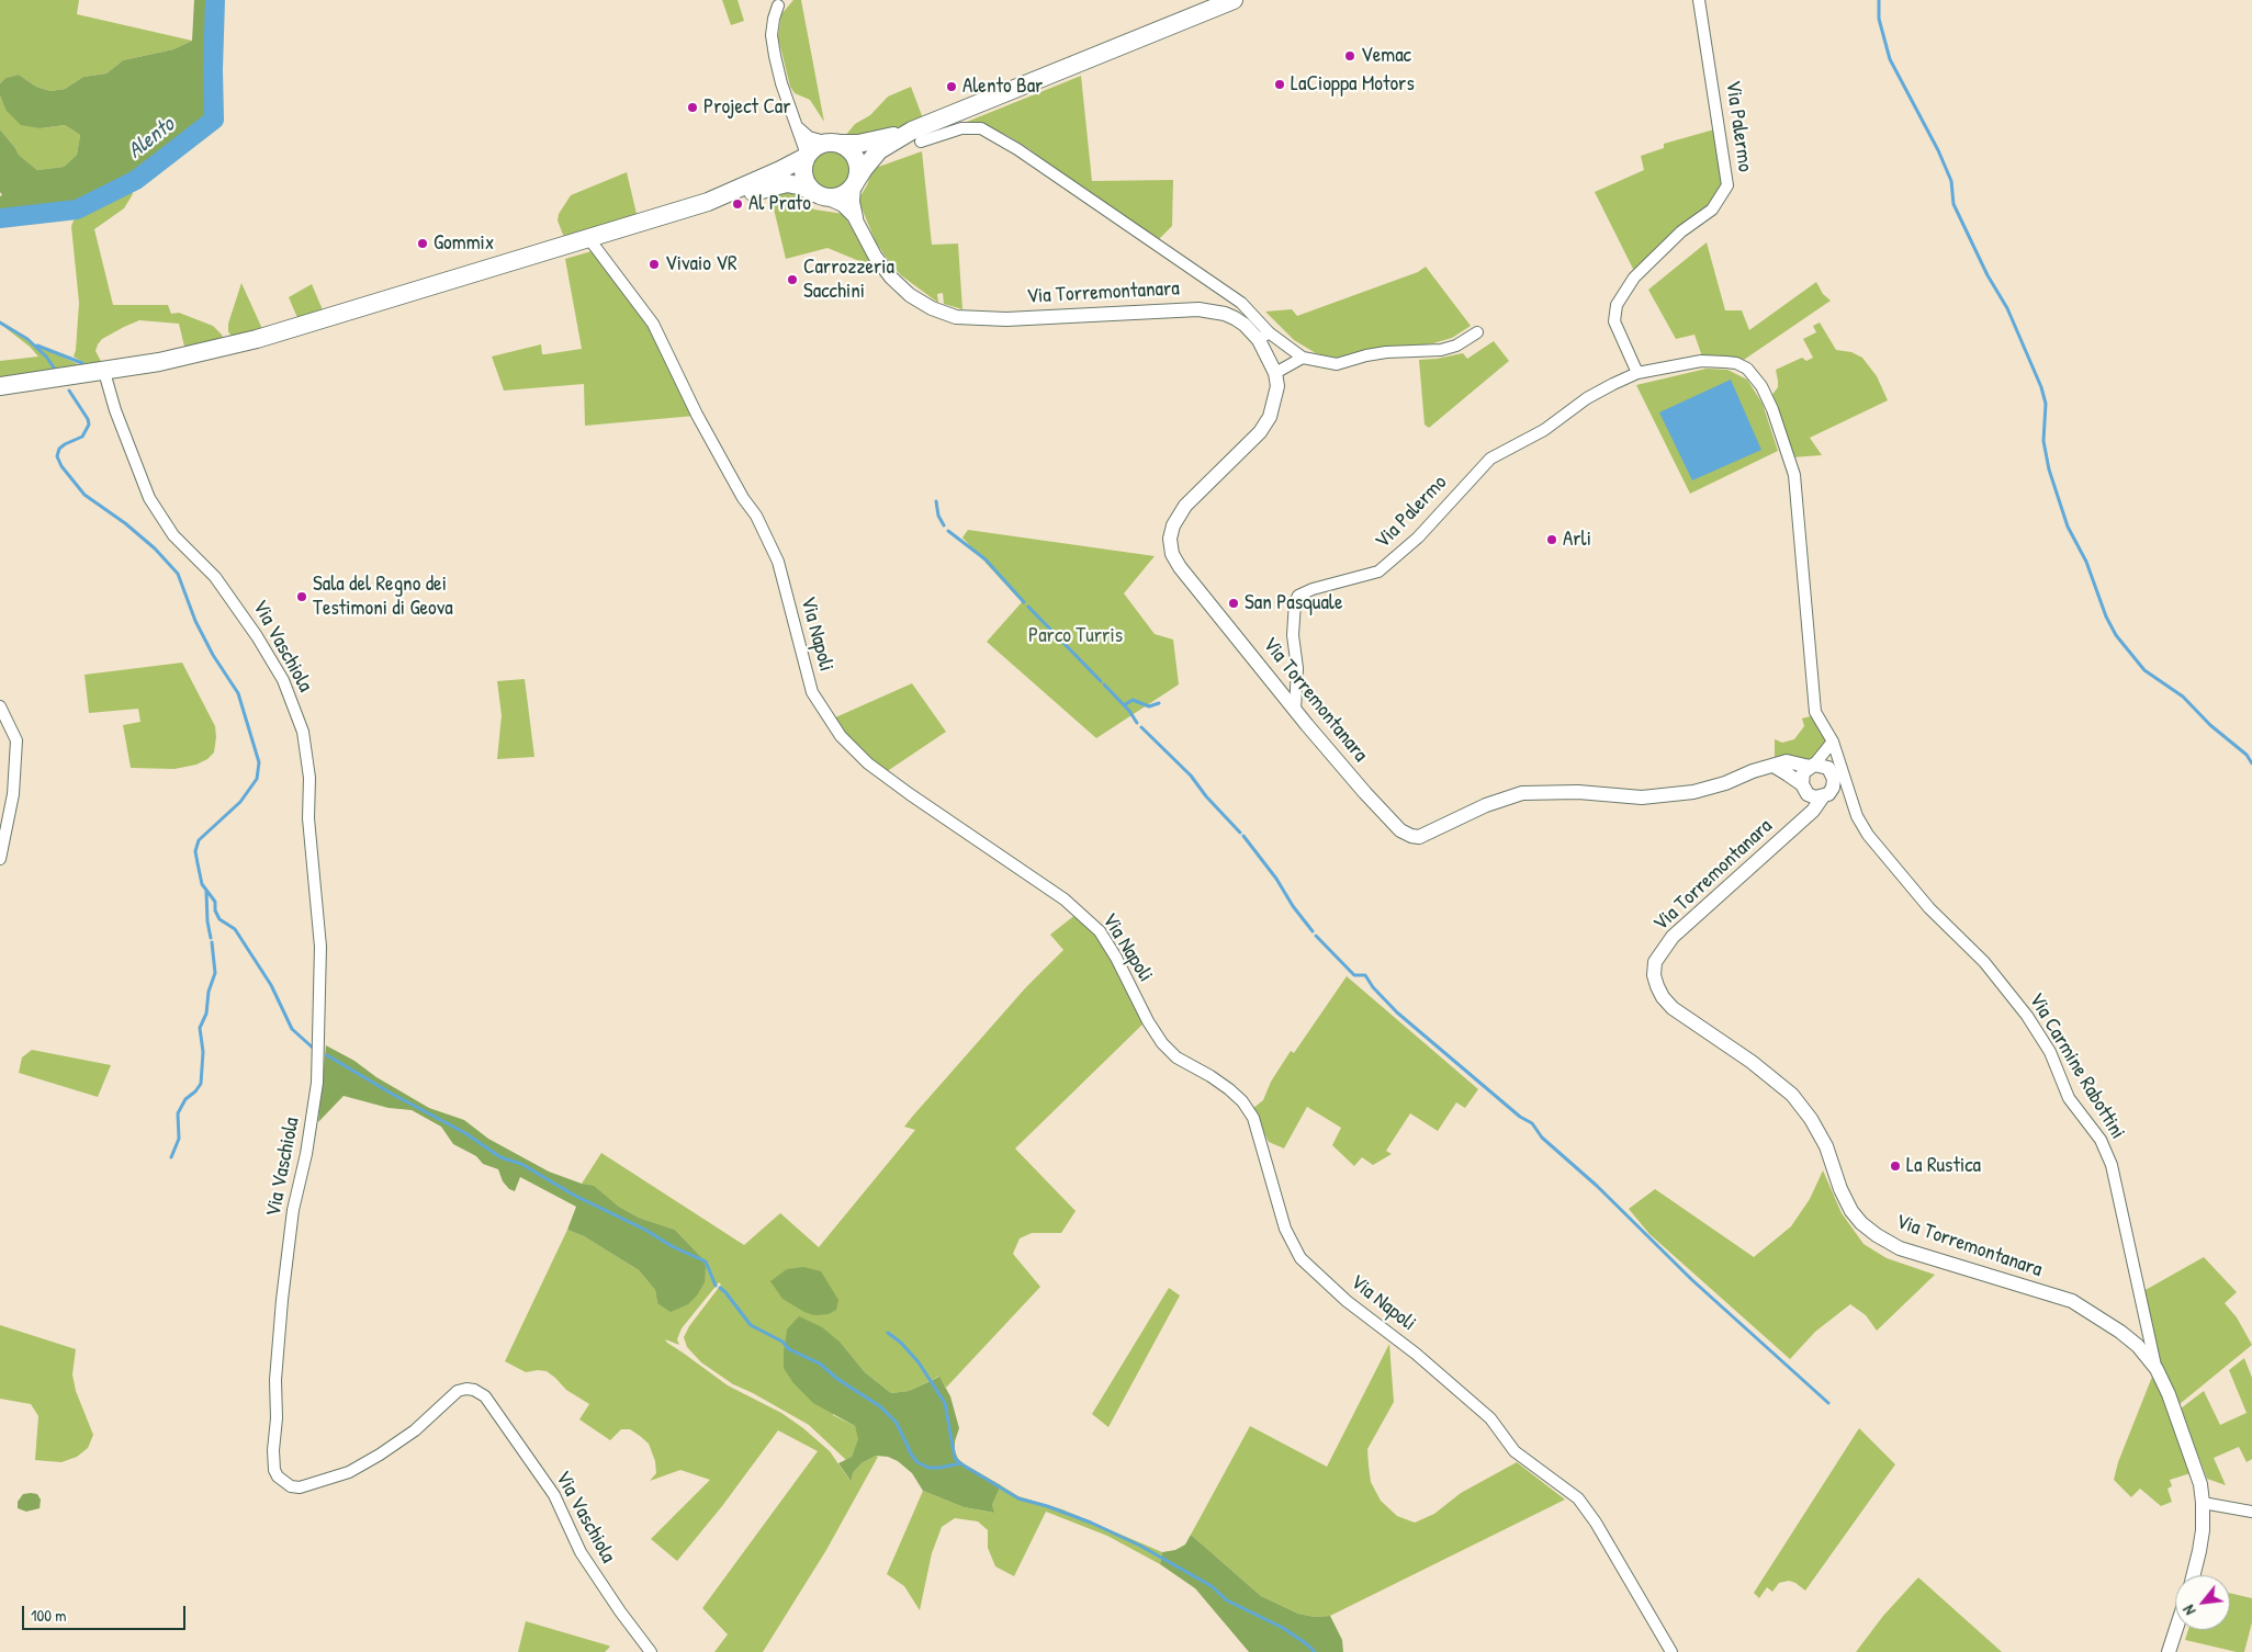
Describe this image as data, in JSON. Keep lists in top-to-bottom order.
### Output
{
  "streets": {
    "street": [
      "Via Palermo",
      "Via Torremontanara",
      "Via Napoli",
      "Via Vaschiola",
      "Via Carmine Rabottini"
    ]
  },
  "crossings": [
    ["Via Palermo", "Via Torremontanara"],
    ["Via Palermo", "Via Carmine Rabottini"],
    ["Via Torremontanara", "Via Carmine Rabottini"]
  ],
  "water": ["Alento"],
  "parks": ["Parco Turris"],
  "places": [
    "Vemac",
    "LaCioppa Motors",
    "Alento Bar",
    "Project Car",
    "Al Prato",
    "Gommix",
    "Vivaio VR",
    "Carrozzeria Sacchini",
    "Arli",
    "Sala del Regno dei Testimoni di Geova",
    "San Pasquale",
    "La Rustica"
  ],
  "scale_bar": "100 m",
  "north": "bottom left"
}
